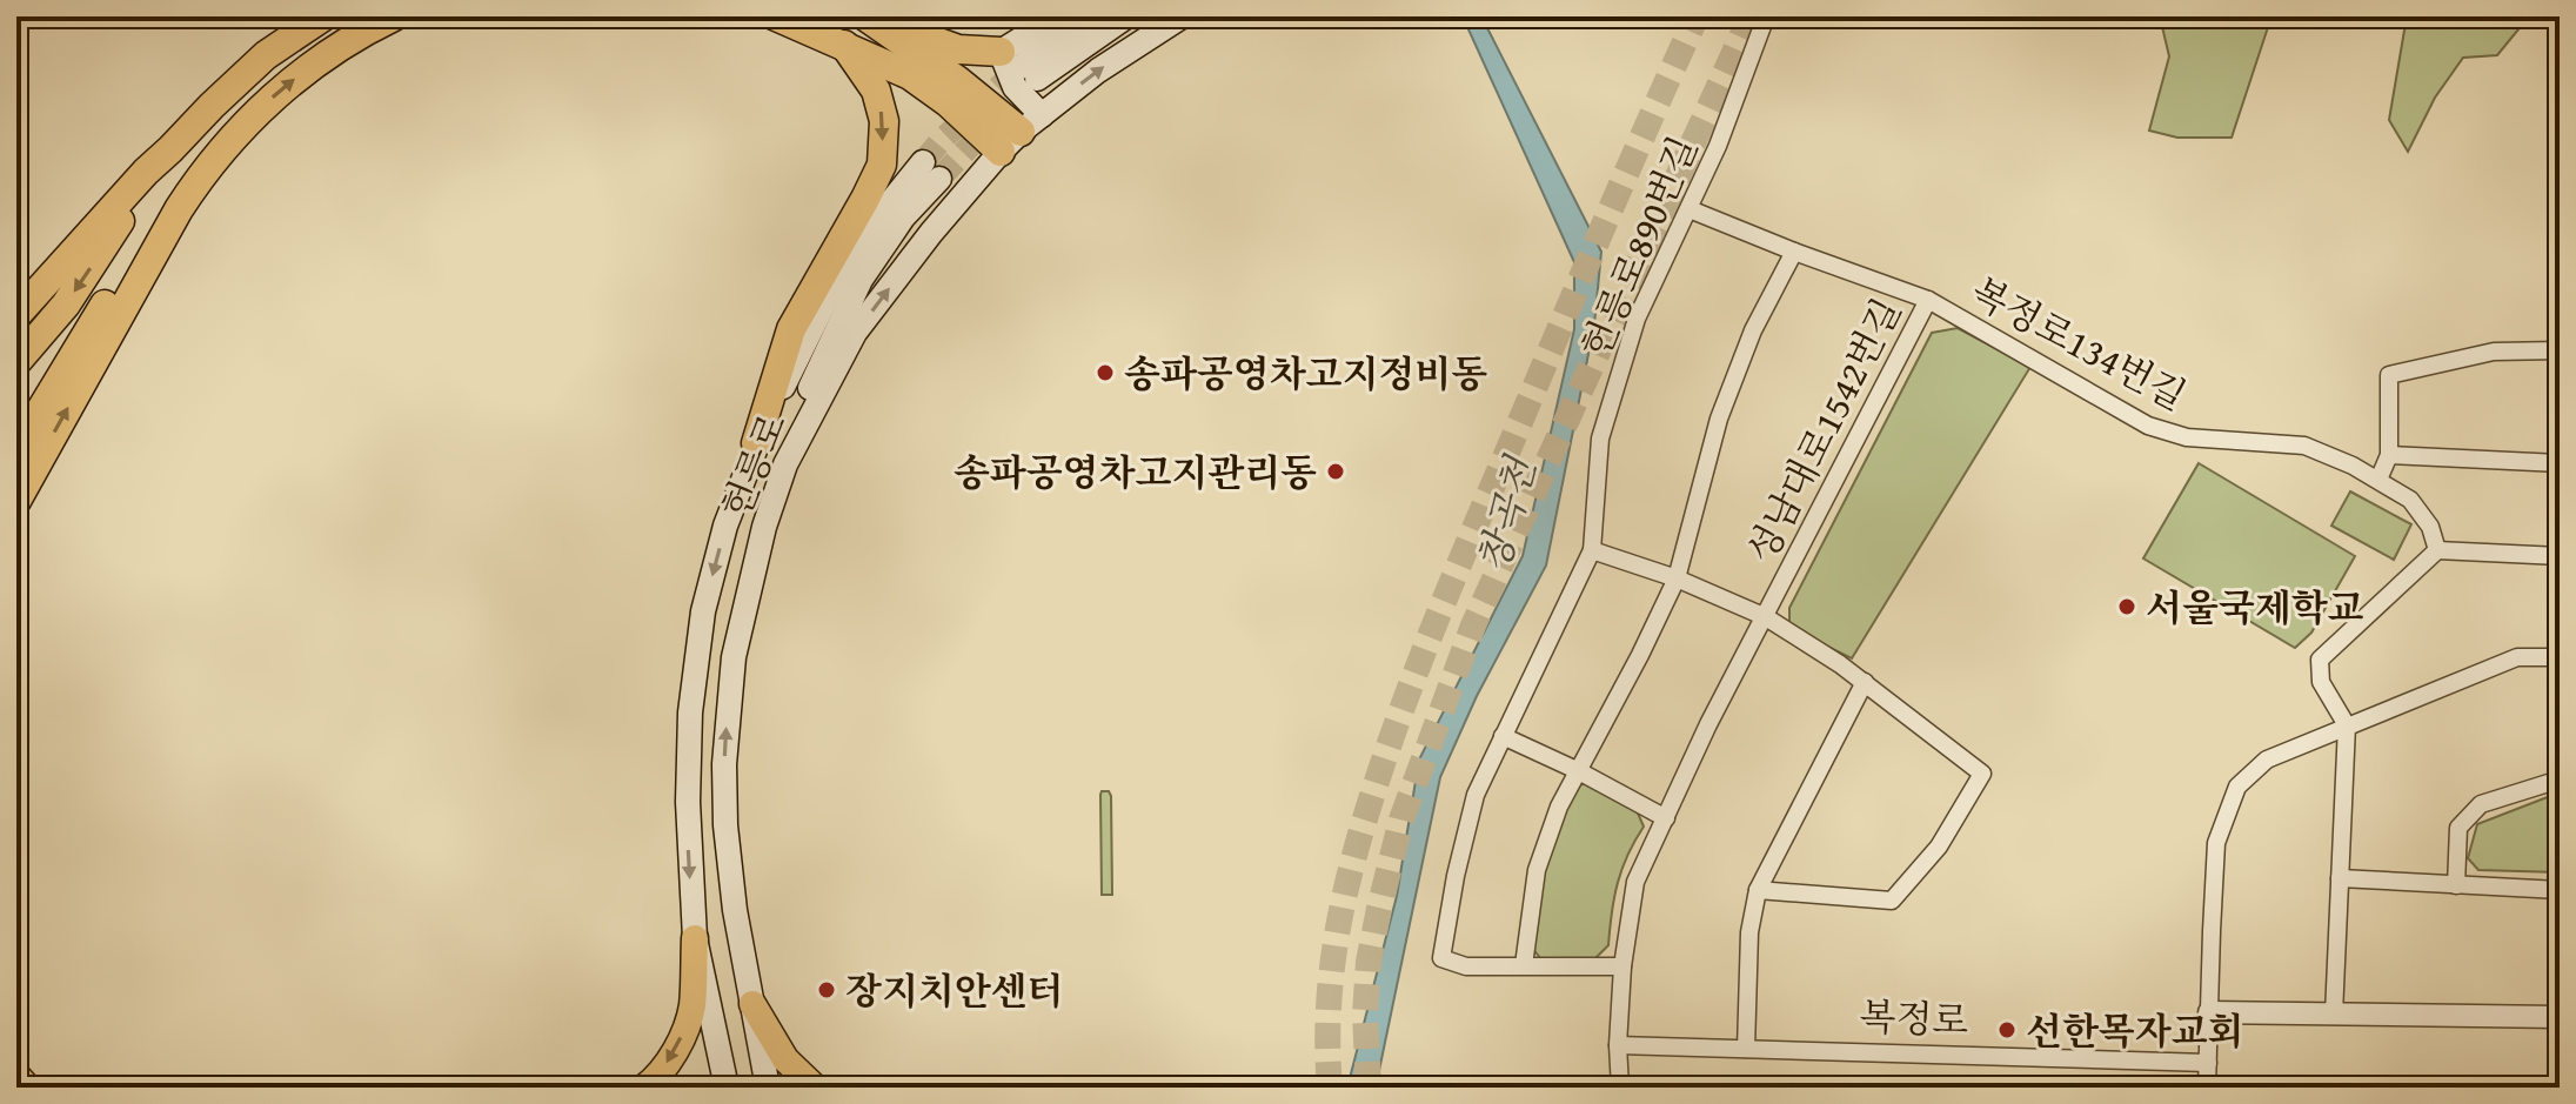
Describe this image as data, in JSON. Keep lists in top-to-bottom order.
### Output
{
  "streets": {
    "main road": ["헌릉로"],
    "street": [
      "헌릉로890번길",
      "복정로134번길",
      "성남대로1542번길",
      "복정로"
    ]
  },
  "crossings": [
    ["헌릉로890번길", "성남대로1542번길"],
    ["복정로134번길", "성남대로1542번길"],
    ["성남대로1542번길", "복정로"]
  ],
  "water": ["창곡천"],
  "places": [
    "송파공영차고지정비동",
    "송파공영차고지관리동",
    "서울국제학교",
    "장지치안센터",
    "선한목자교회"
  ]
}
